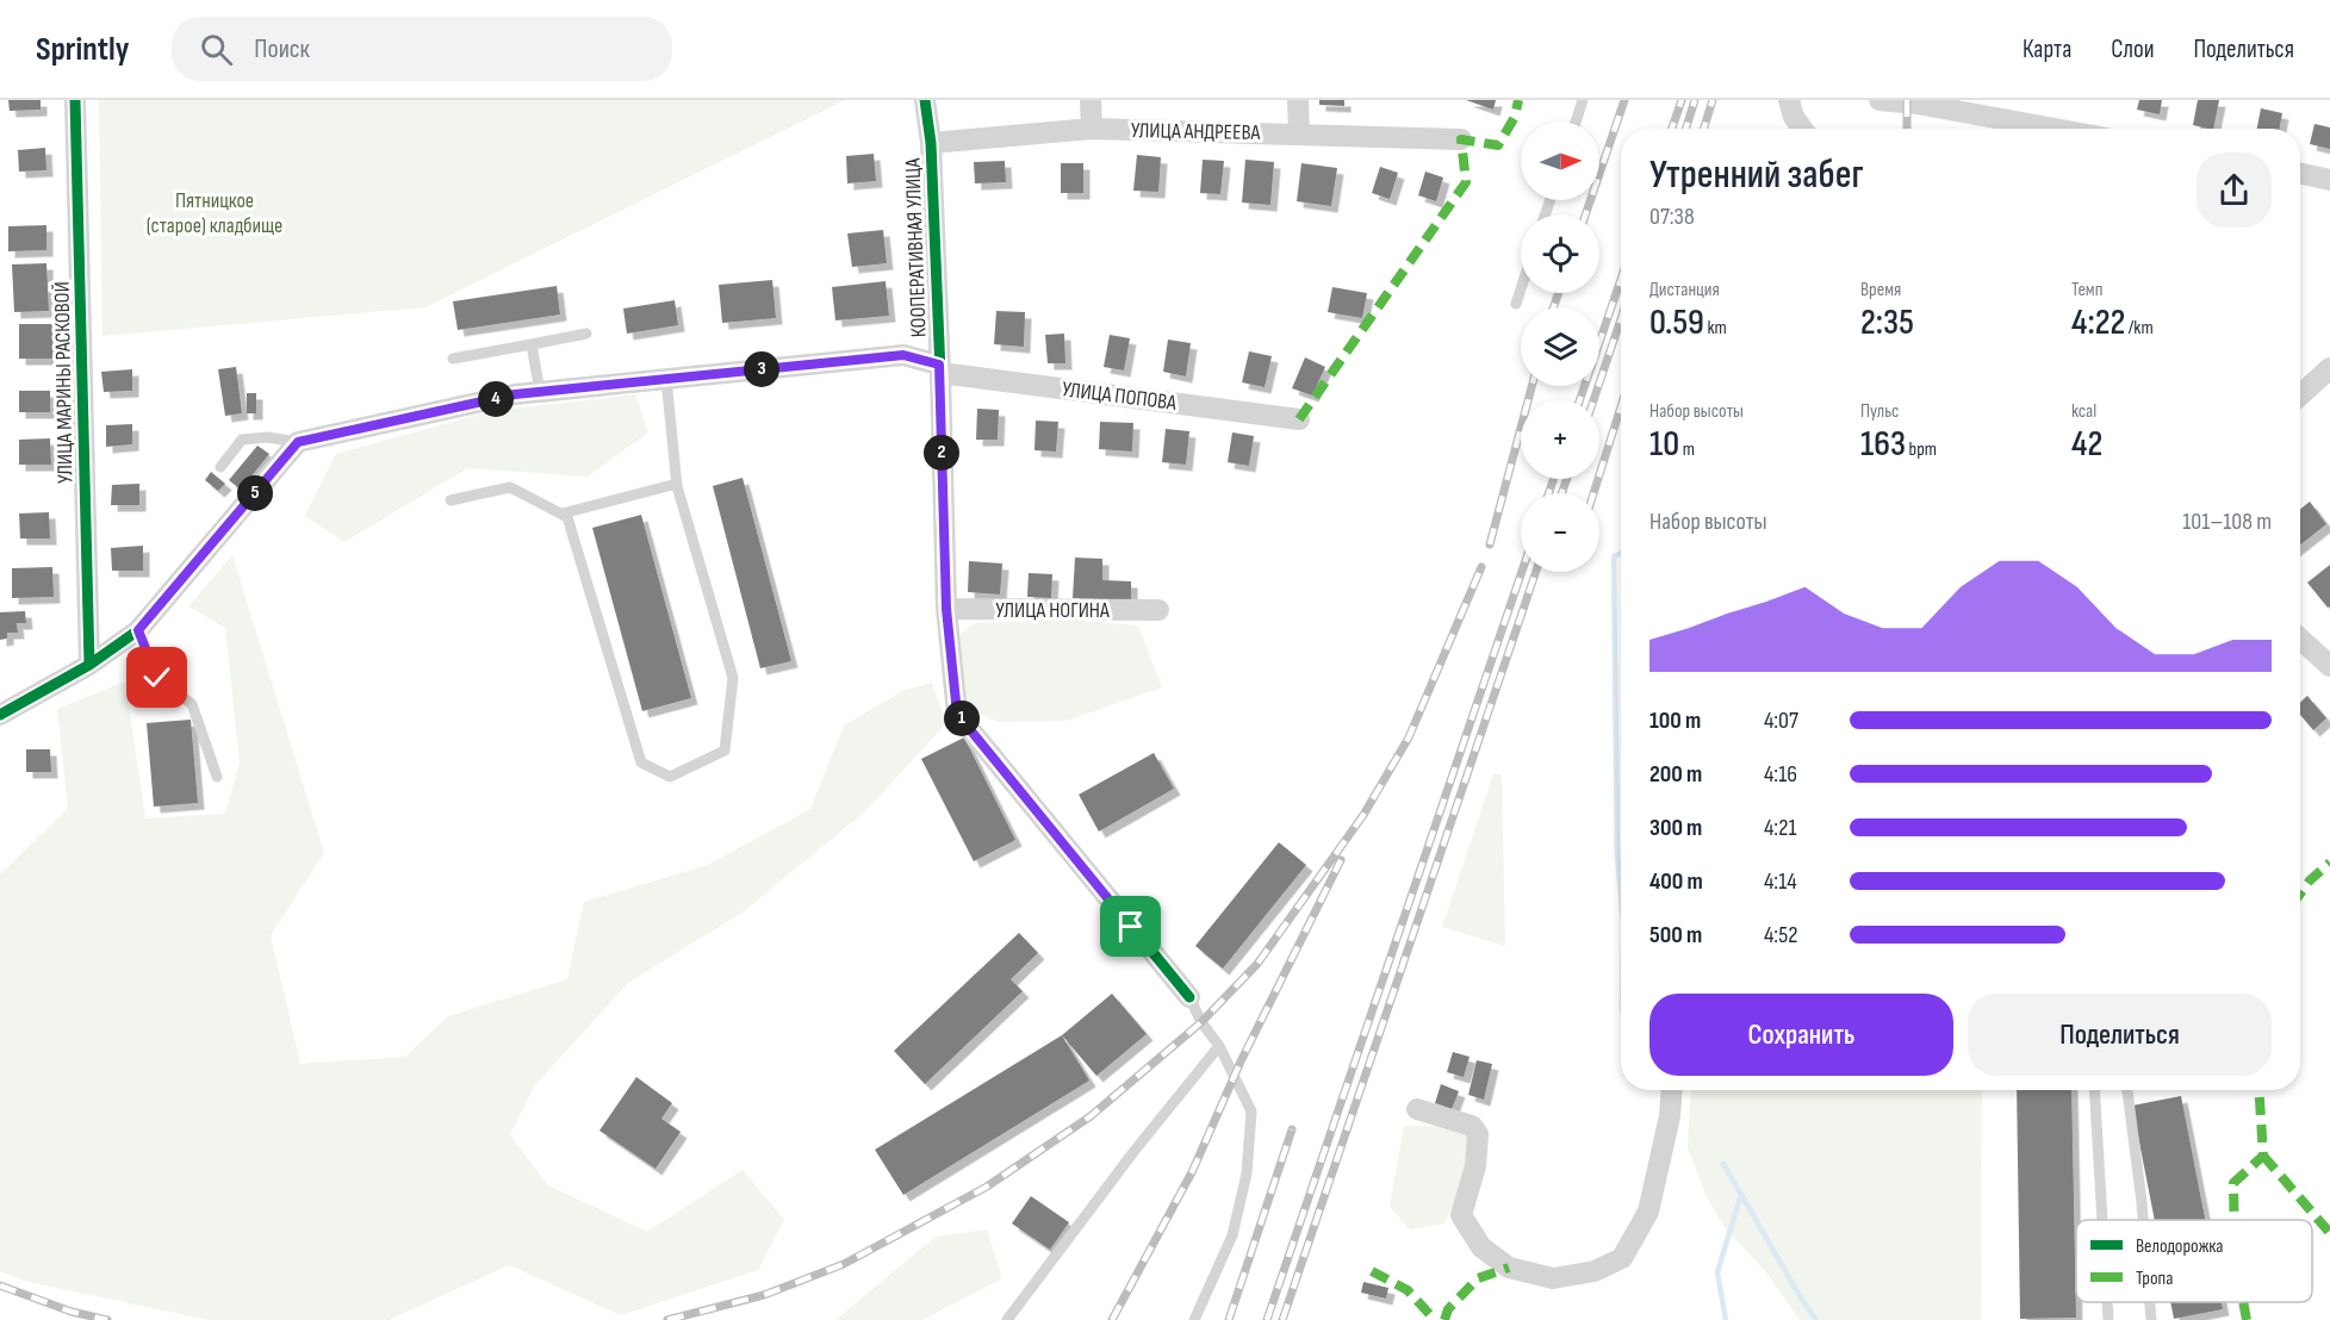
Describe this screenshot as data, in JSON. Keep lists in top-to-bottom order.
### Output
{
  "streets": {
    "street": [
      "УЛИЦА АНДРЕЕВА",
      "КООПЕРАТИВНАЯ УЛИЦА",
      "УЛИЦА МАРИНЫ РАСКОВОЙ",
      "УЛИЦА ПОПОВА",
      "УЛИЦА НОГИНА"
    ]
  },
  "crossings": [
    ["УЛИЦА АНДРЕЕВА", "КООПЕРАТИВНАЯ УЛИЦА"],
    ["КООПЕРАТИВНАЯ УЛИЦА", "УЛИЦА ПОПОВА"],
    ["КООПЕРАТИВНАЯ УЛИЦА", "УЛИЦА НОГИНА"]
  ],
  "parks": ["Пятницкое (старое) кладбище"],
  "legend": ["Велодорожка", "Тропа"],
  "north": "right",
  "page": {
    "header": "Sprintly",
    "search": "Поиск",
    "nav": ["Карта", "Слои", "Поделиться"],
    "map_buttons": ["+", "−"],
    "heading": ["Утренний забег", "07:38"],
    "stats": [
      ["Дистанция", "0.59 km"],
      ["Время", "2:35"],
      ["Темп", "4:22 /km"],
      ["Набор высоты", "10 m"],
      ["Пульс", "163 bpm"],
      ["kcal", "42"]
    ],
    "pins": [
      "3",
      "4",
      "2",
      "5",
      "1"
    ],
    "chart": ["Набор высоты", "101–108 m"],
    "list": [
      {
        "name": "100 m",
        "note": "4:07"
      },
      {
        "name": "200 m",
        "note": "4:16"
      },
      {
        "name": "300 m",
        "note": "4:21"
      },
      {
        "name": "400 m",
        "note": "4:14"
      },
      {
        "name": "500 m",
        "note": "4:52"
      }
    ],
    "buttons": ["Сохранить", "Поделиться"]
  }
}
